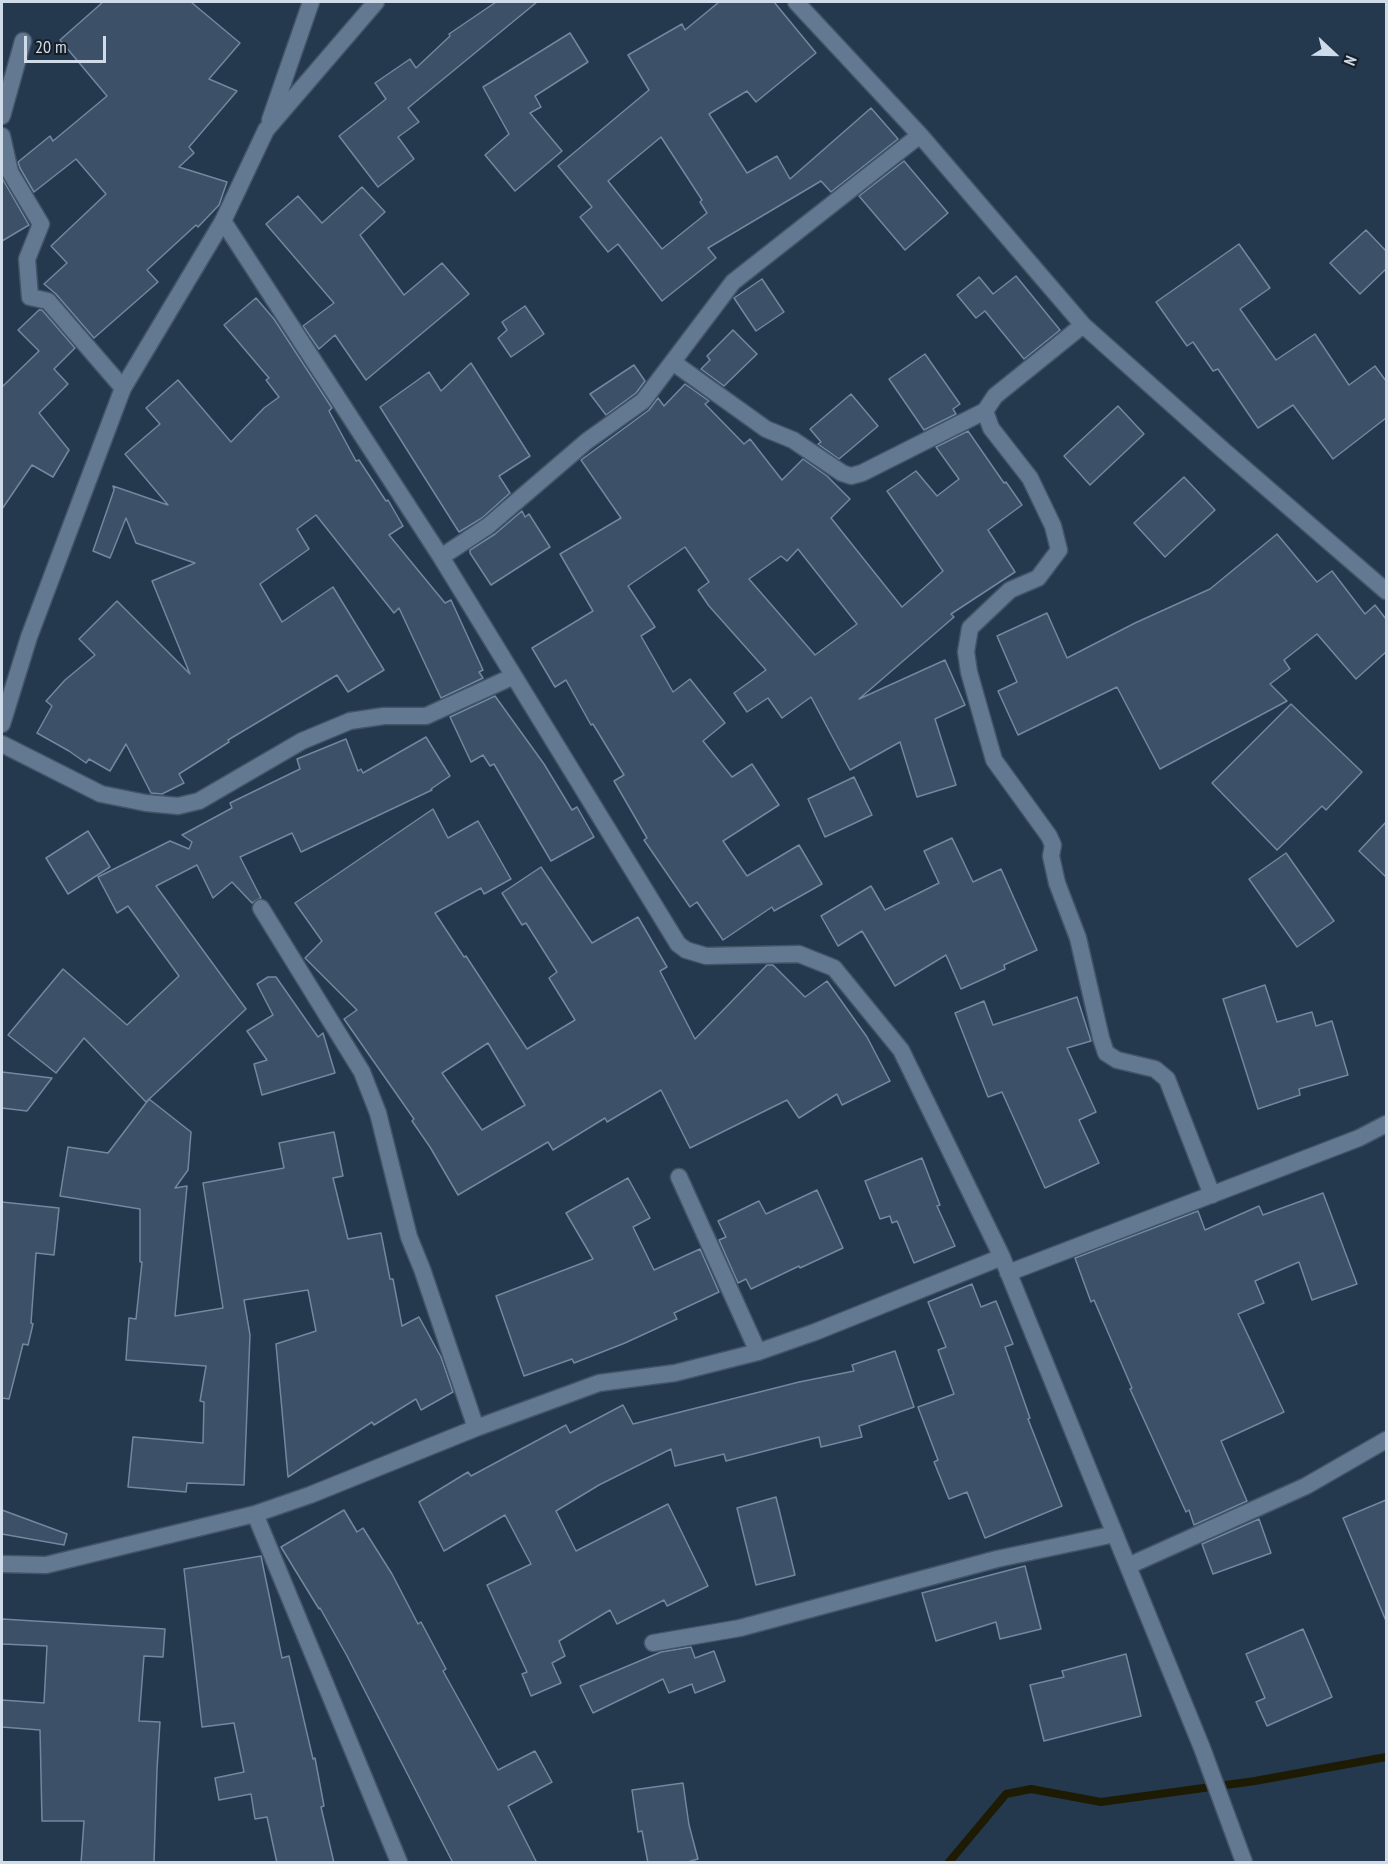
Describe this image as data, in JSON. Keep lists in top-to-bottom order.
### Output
{
  "scale_bar": "20 m",
  "north": "right"
}
